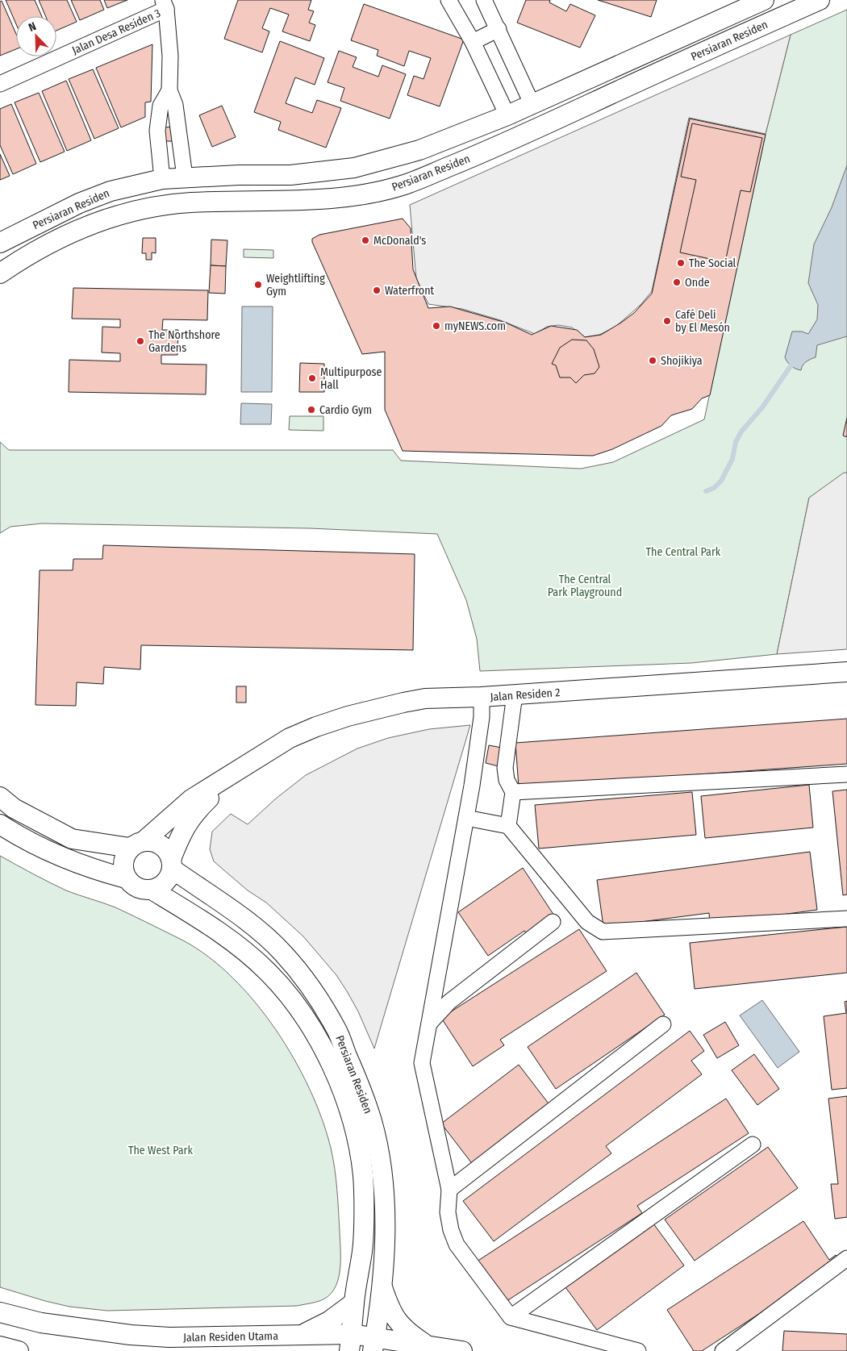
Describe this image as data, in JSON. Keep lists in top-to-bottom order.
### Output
{
  "streets": {
    "street": [
      "Jalan Desa Residen 3",
      "Persiaran Residen",
      "Jalan Residen 2",
      "Jalan Residen Utama"
    ]
  },
  "crossings": [
    ["Persiaran Residen", "Jalan Residen 2"],
    ["Persiaran Residen", "Jalan Residen Utama"]
  ],
  "parks": ["The Central Park", "The Central Park Playground", "The West Park"],
  "places": [
    "McDonald's",
    "The Social",
    "Onde",
    "Weightlifting Gym",
    "Waterfront",
    "Café Deli by El Mesón",
    "myNEWS.com",
    "The Northshore Gardens",
    "Shojikiya",
    "Multipurpose Hall",
    "Cardio Gym"
  ],
  "north": "top left"
}
